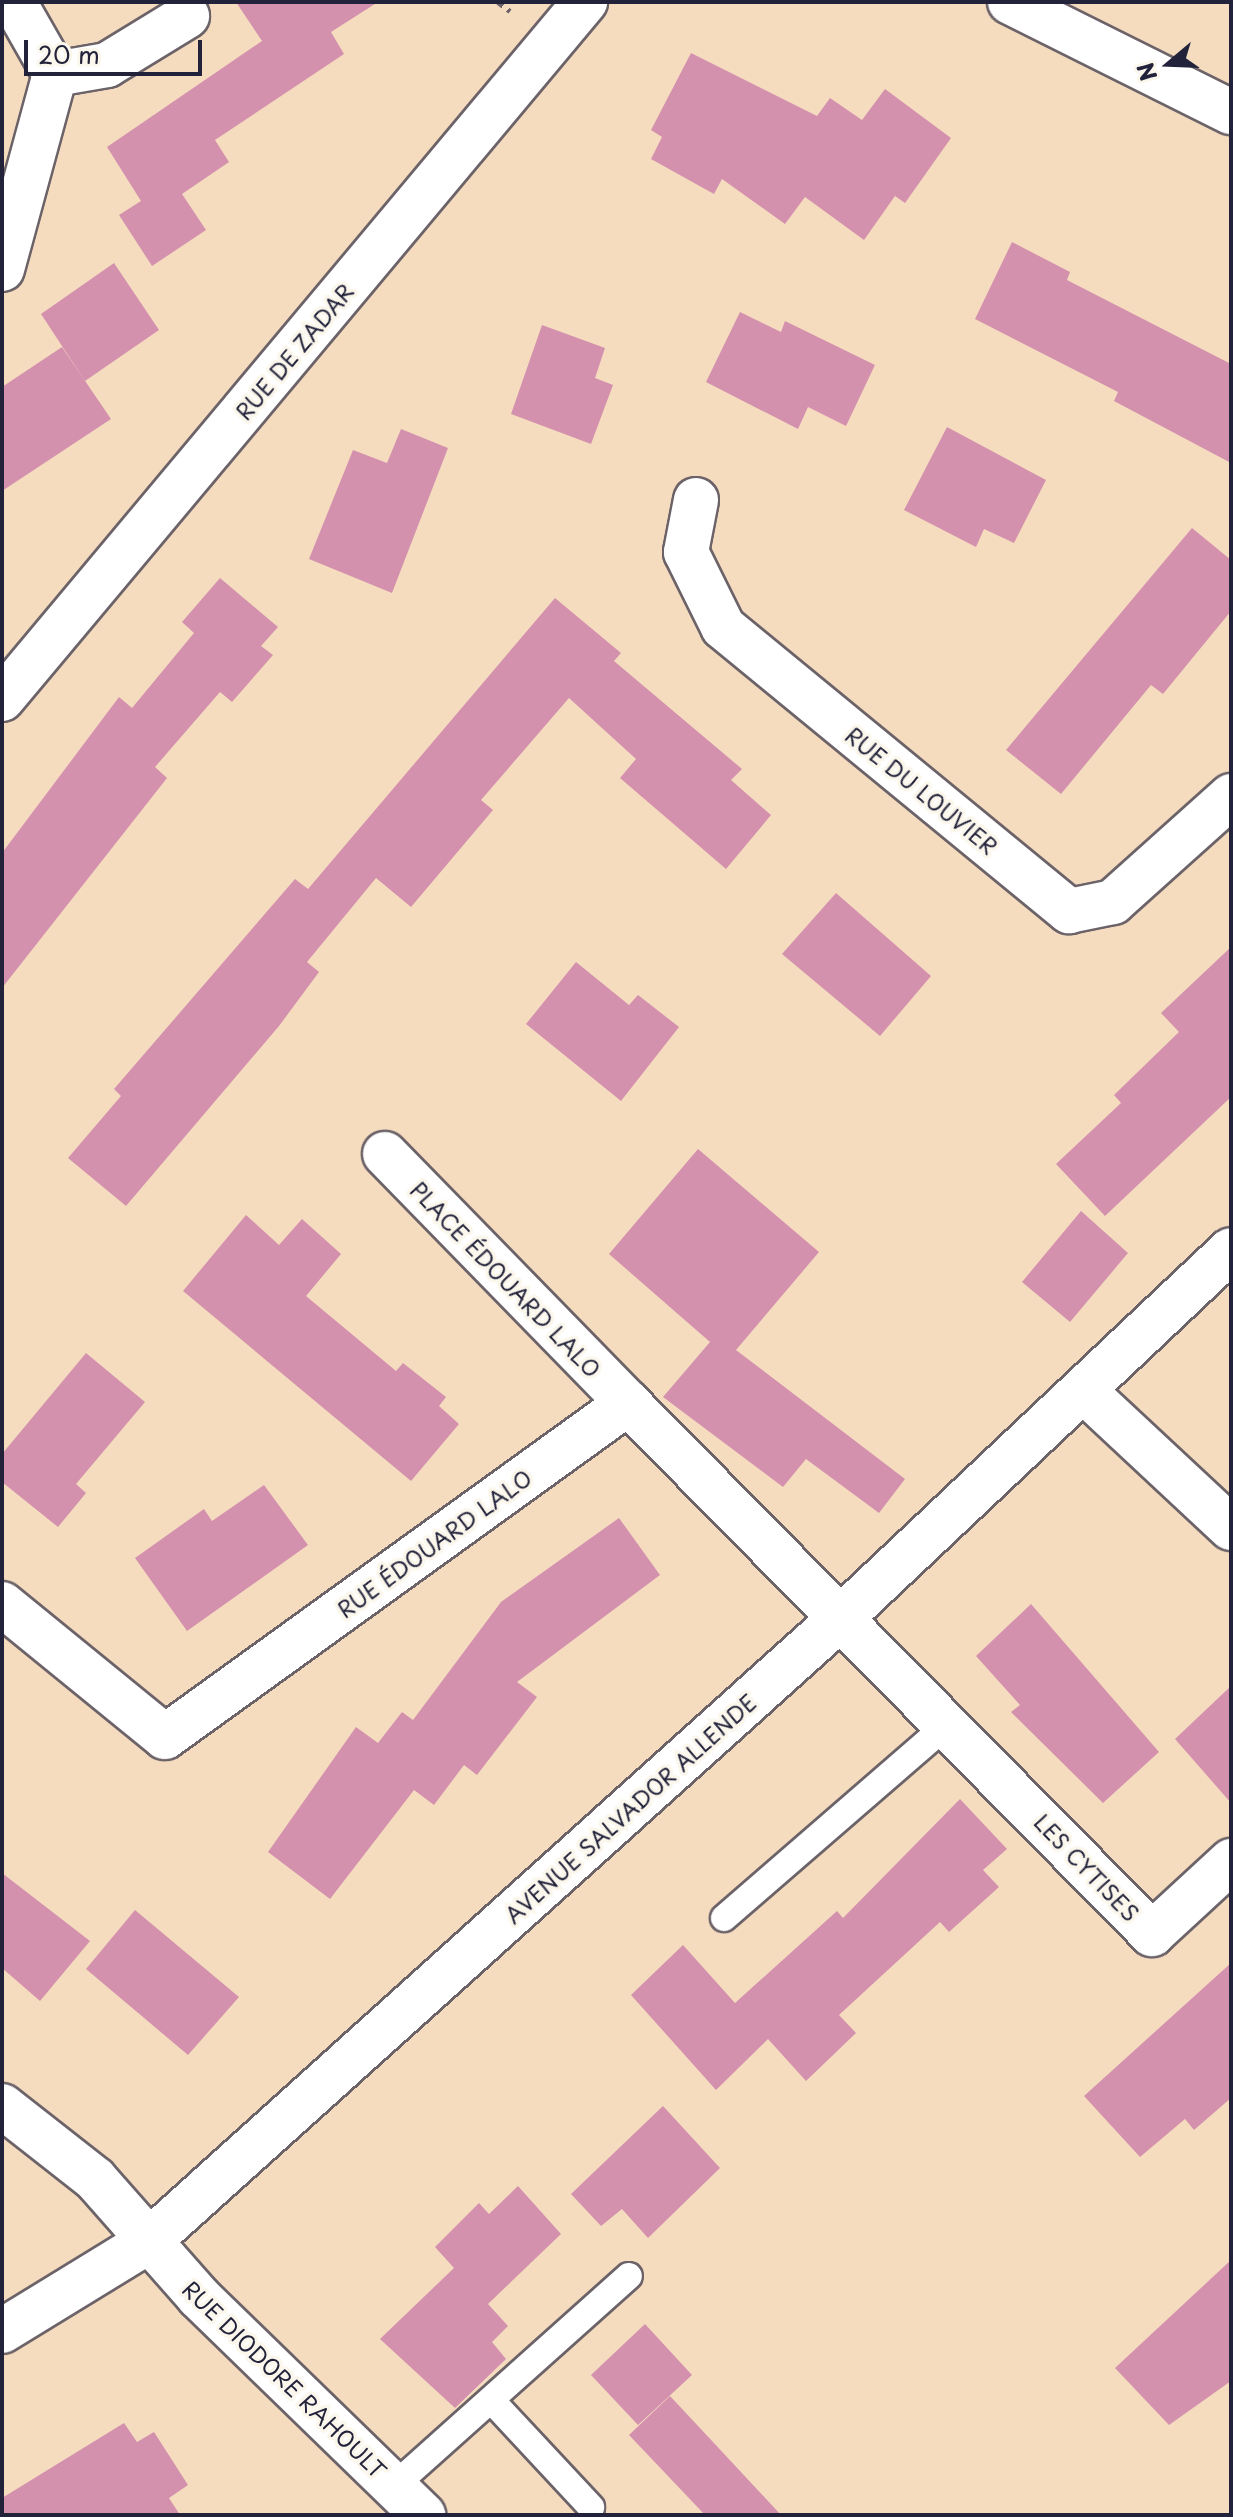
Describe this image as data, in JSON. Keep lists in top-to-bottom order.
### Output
{
  "streets": {
    "street": [
      "RUE DE ZADAR",
      "RUE DU LOUVIER",
      "PLACE ÉDOUARD LALO",
      "RUE ÉDOUARD LALO",
      "AVENUE SALVADOR ALLENDE",
      "LES CYTISES",
      "RUE DIODORE RAHOULT"
    ]
  },
  "crossings": [
    ["PLACE ÉDOUARD LALO", "RUE ÉDOUARD LALO"],
    ["AVENUE SALVADOR ALLENDE", "LES CYTISES"],
    ["AVENUE SALVADOR ALLENDE", "RUE DIODORE RAHOULT"]
  ],
  "scale_bar": "20 m",
  "north": "left"
}
